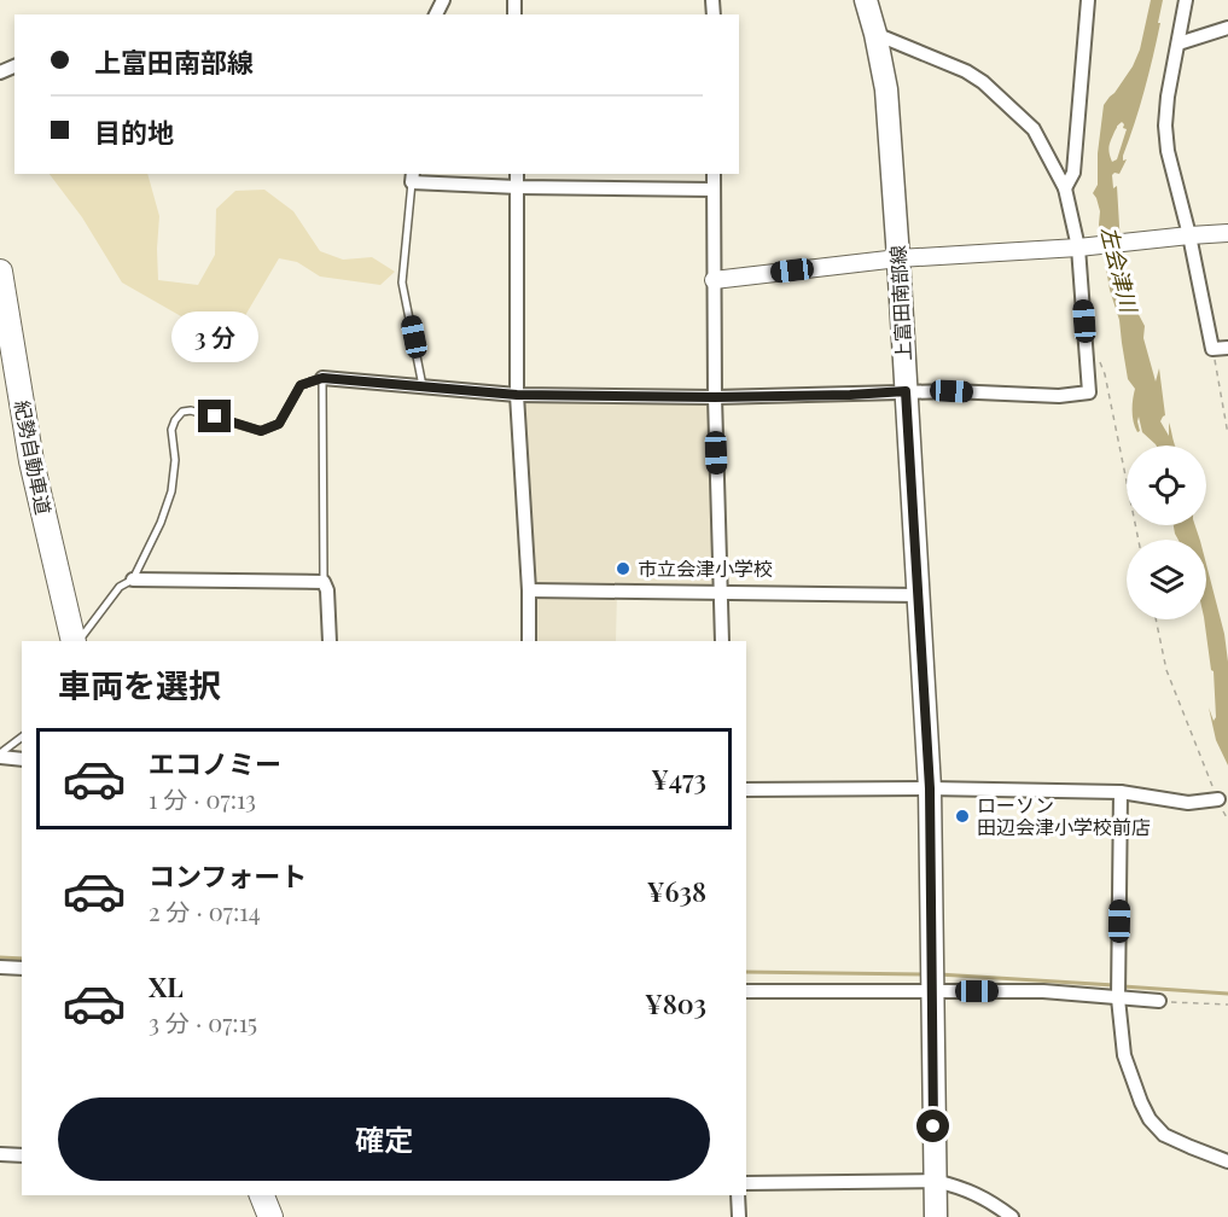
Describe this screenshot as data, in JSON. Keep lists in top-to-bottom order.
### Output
{
  "streets": {
    "highway": ["紀勢自動車道"],
    "main road": ["上富田南部線"]
  },
  "water": ["左会津川"],
  "places": ["市立会津小学校", "ローソン 田辺会津小学校前店"],
  "page": {
    "banner": ["上富田南部線", "目的地"],
    "bubble": "3 分",
    "heading": "車両を選択",
    "list": [
      {
        "name": "エコノミー",
        "note": "1 分 · 07:13",
        "value": "¥473"
      },
      {
        "name": "コンフォート",
        "note": "2 分 · 07:14",
        "value": "¥638"
      },
      {
        "name": "XL",
        "note": "3 分 · 07:15",
        "value": "¥803"
      }
    ],
    "buttons": "確定"
  }
}
